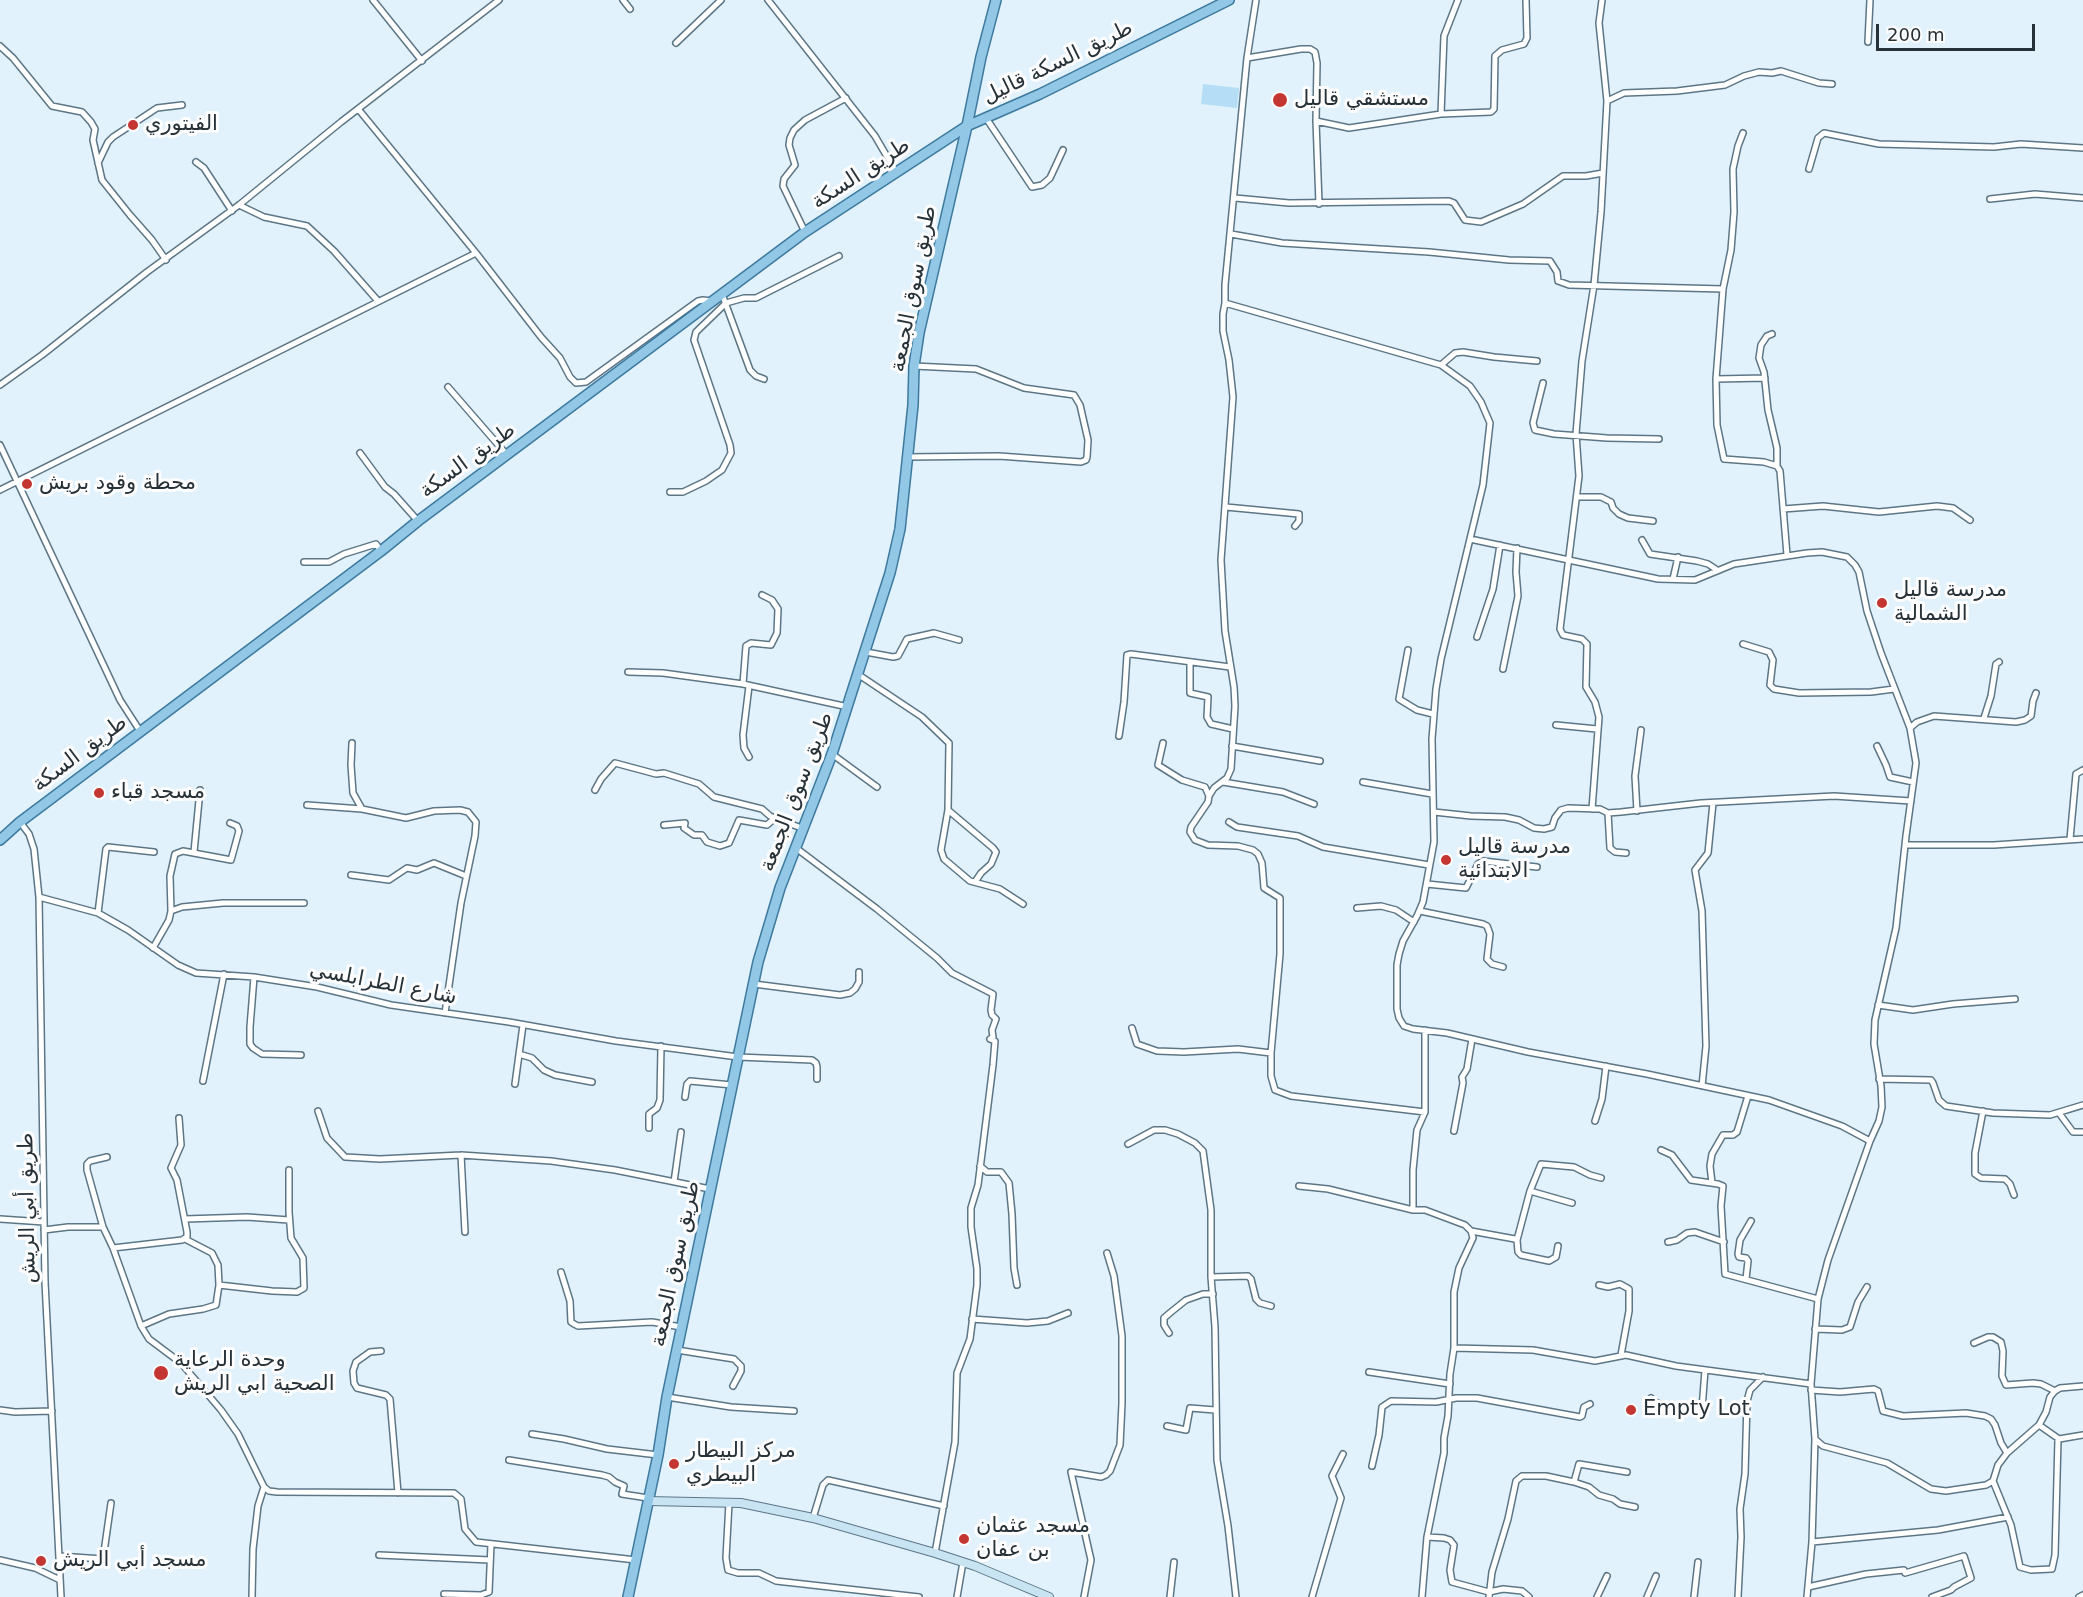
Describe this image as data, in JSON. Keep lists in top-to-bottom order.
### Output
{
  "streets": {
    "main road": ["طريق السكة قاليل", "طريق السكة", "طريق سوق الجمعة"],
    "street": ["شارع الطرابلسي", "طريق أبي الريش"]
  },
  "crossings": [
    ["طريق السكة قاليل", "طريق السكة"],
    ["طريق السكة قاليل", "طريق سوق الجمعة"],
    ["طريق السكة", "طريق سوق الجمعة"],
    ["طريق السكة", "طريق أبي الريش"],
    ["طريق سوق الجمعة", "شارع الطرابلسي"],
    ["شارع الطرابلسي", "طريق أبي الريش"]
  ],
  "places": [
    "مستشقي قاليل",
    "الفيتوري",
    "محطة وقود بريش",
    "مدرسة قاليل الشمالية",
    "مسجد قباء",
    "مدرسة قاليل الابتدائية",
    "وحدة الرعاية الصحية ابي الريش",
    "Empty Lot",
    "مركز البيطار البيطري",
    "مسجد عثمان بن عفان",
    "مسجد أبي الريش"
  ],
  "scale_bar": "200 m"
}
